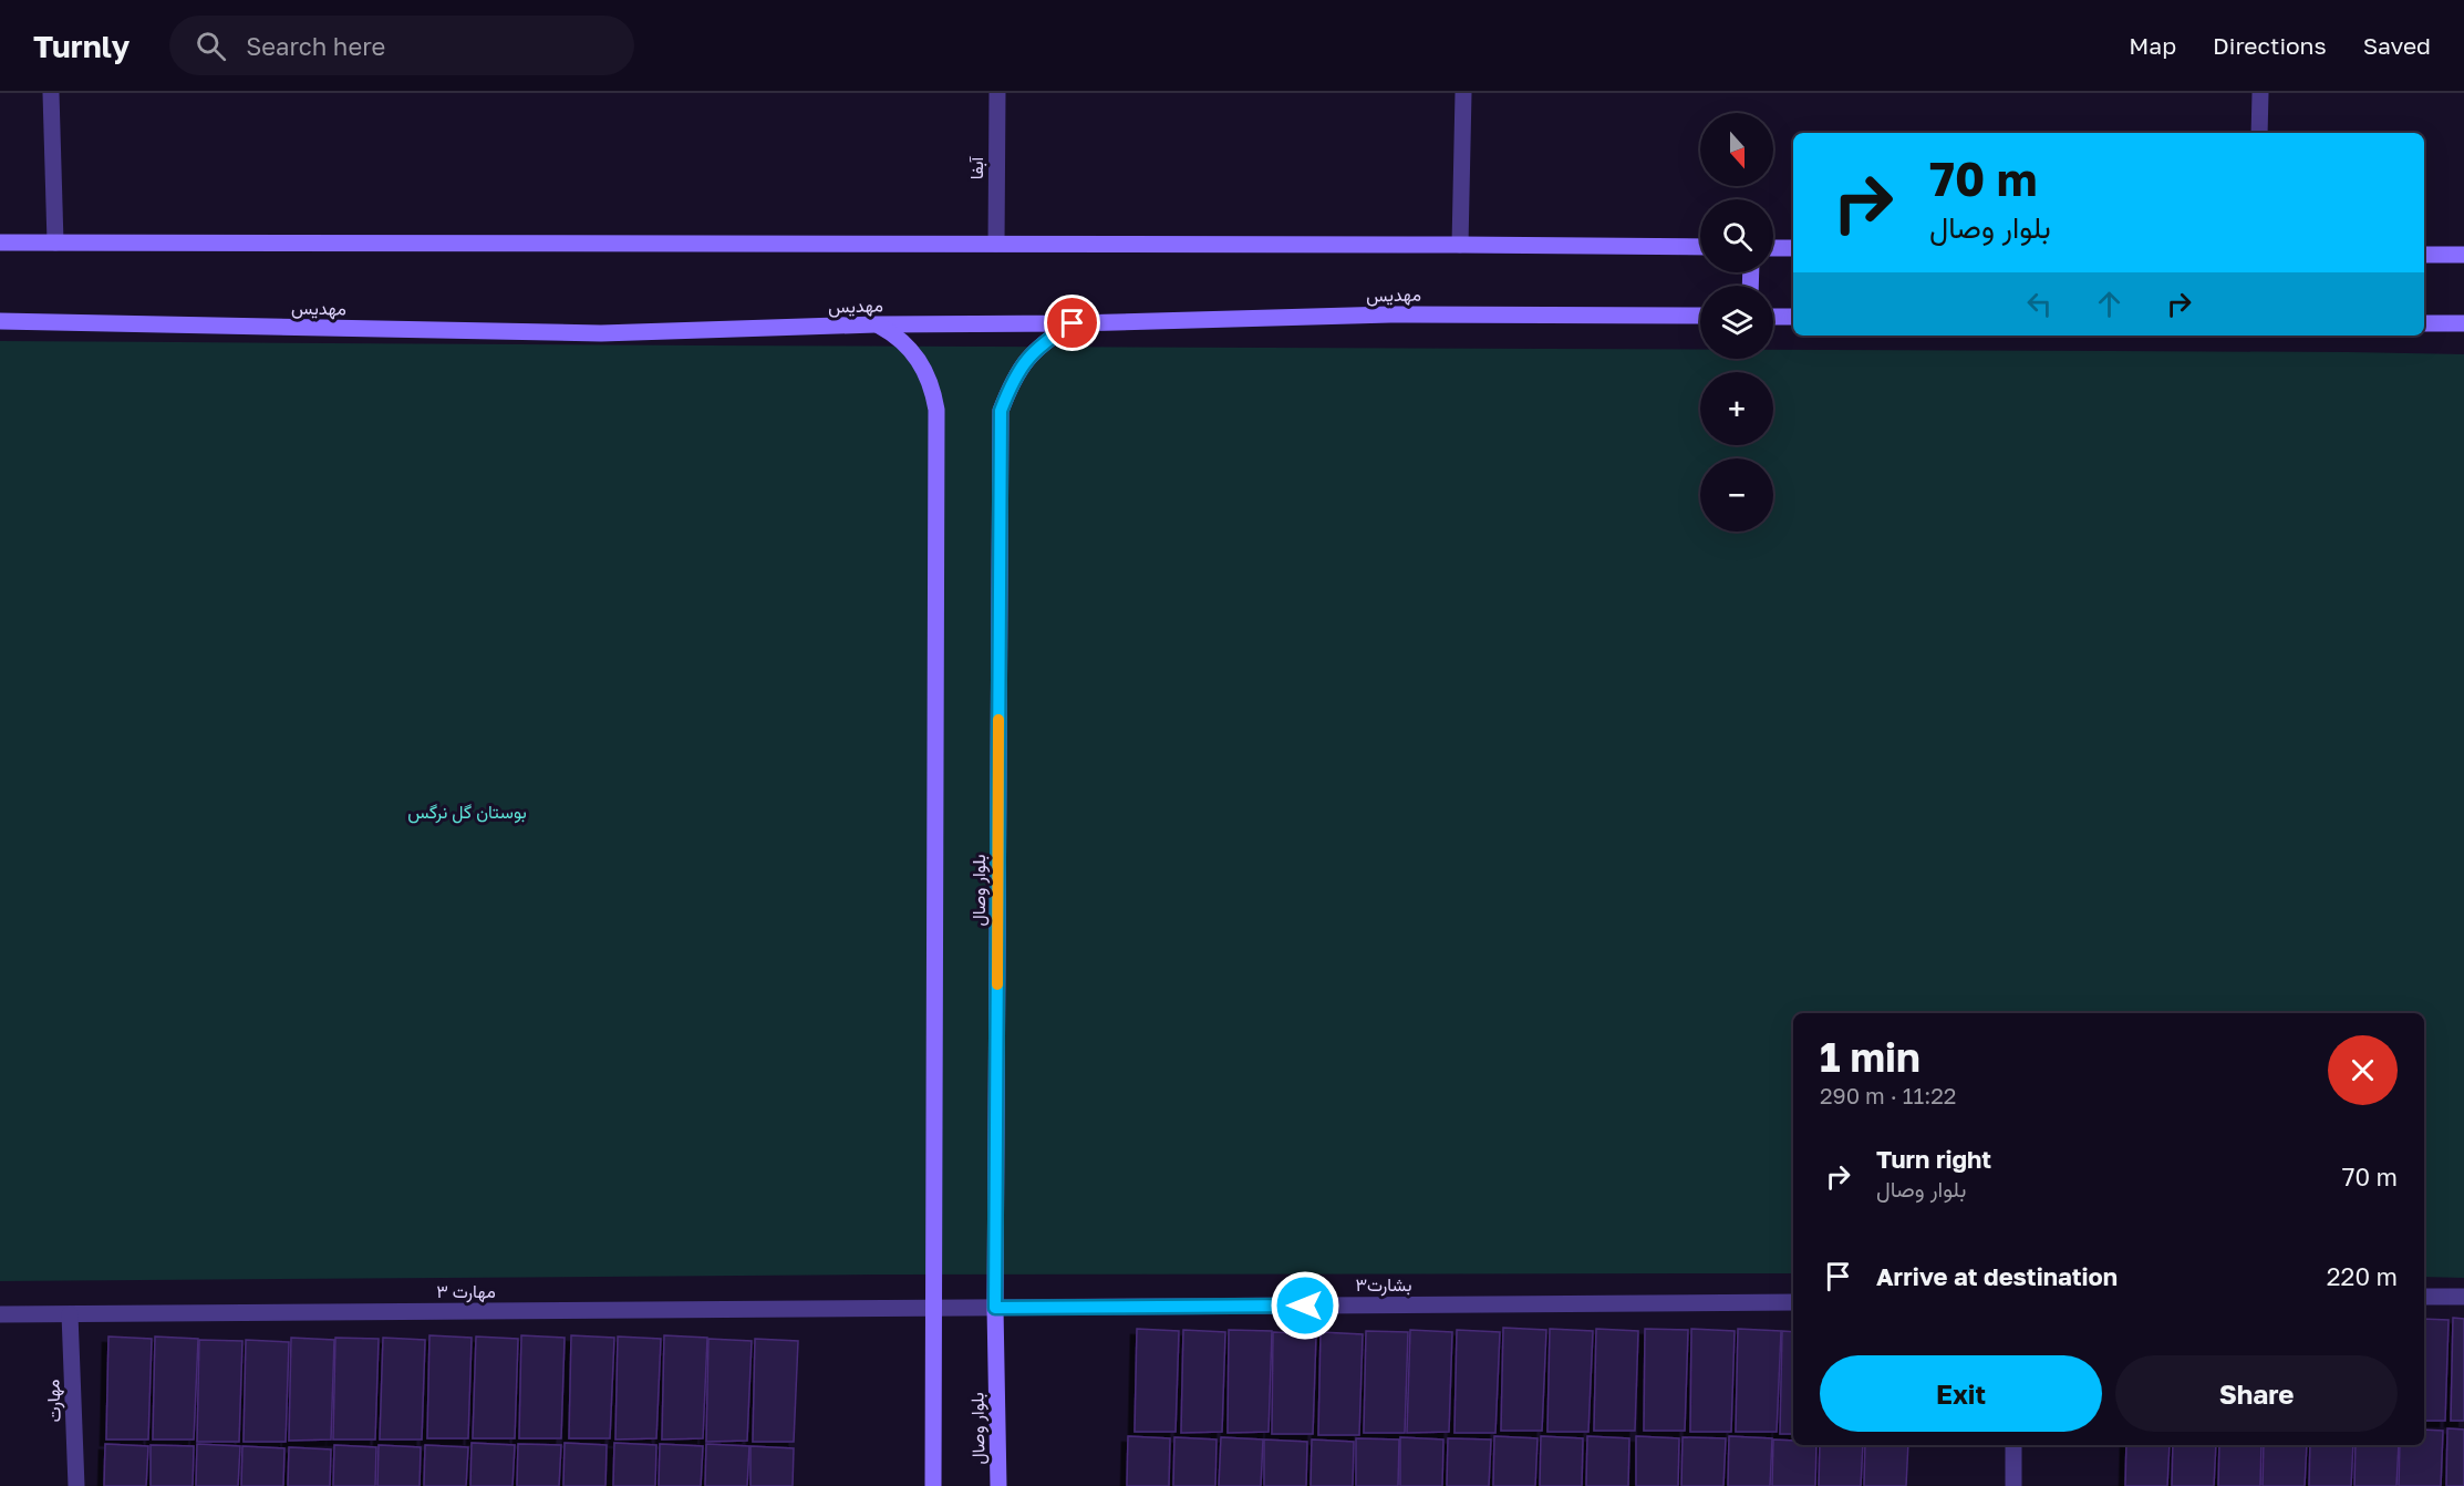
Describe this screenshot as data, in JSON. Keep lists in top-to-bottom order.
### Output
{
  "streets": {
    "street": [
      "آبفا",
      "مهدیس",
      "بلوار وصال",
      "بشارت۳",
      "مهارت ۳",
      "مهارت"
    ]
  },
  "crossings": [
    ["مهدیس", "بلوار وصال"],
    ["بلوار وصال", "بشارت۳"],
    ["بشارت۳", "مهارت ۳"],
    ["مهارت ۳", "مهارت"]
  ],
  "parks": ["بوستان گل نرگس"],
  "north": "bottom",
  "page": {
    "header": "Turnly",
    "search": "Search here",
    "nav": ["Map", "Directions", "Saved"],
    "map_buttons": ["+", "−"],
    "turn": ["70 m", "بلوار وصال"],
    "heading": ["1 min", "290 m · 11:22"],
    "list": [
      {
        "name": "Turn right",
        "note": "بلوار وصال",
        "value": "70 m"
      },
      {
        "name": "Arrive at destination",
        "value": "220 m"
      }
    ],
    "buttons": ["Exit", "Share"]
  }
}
